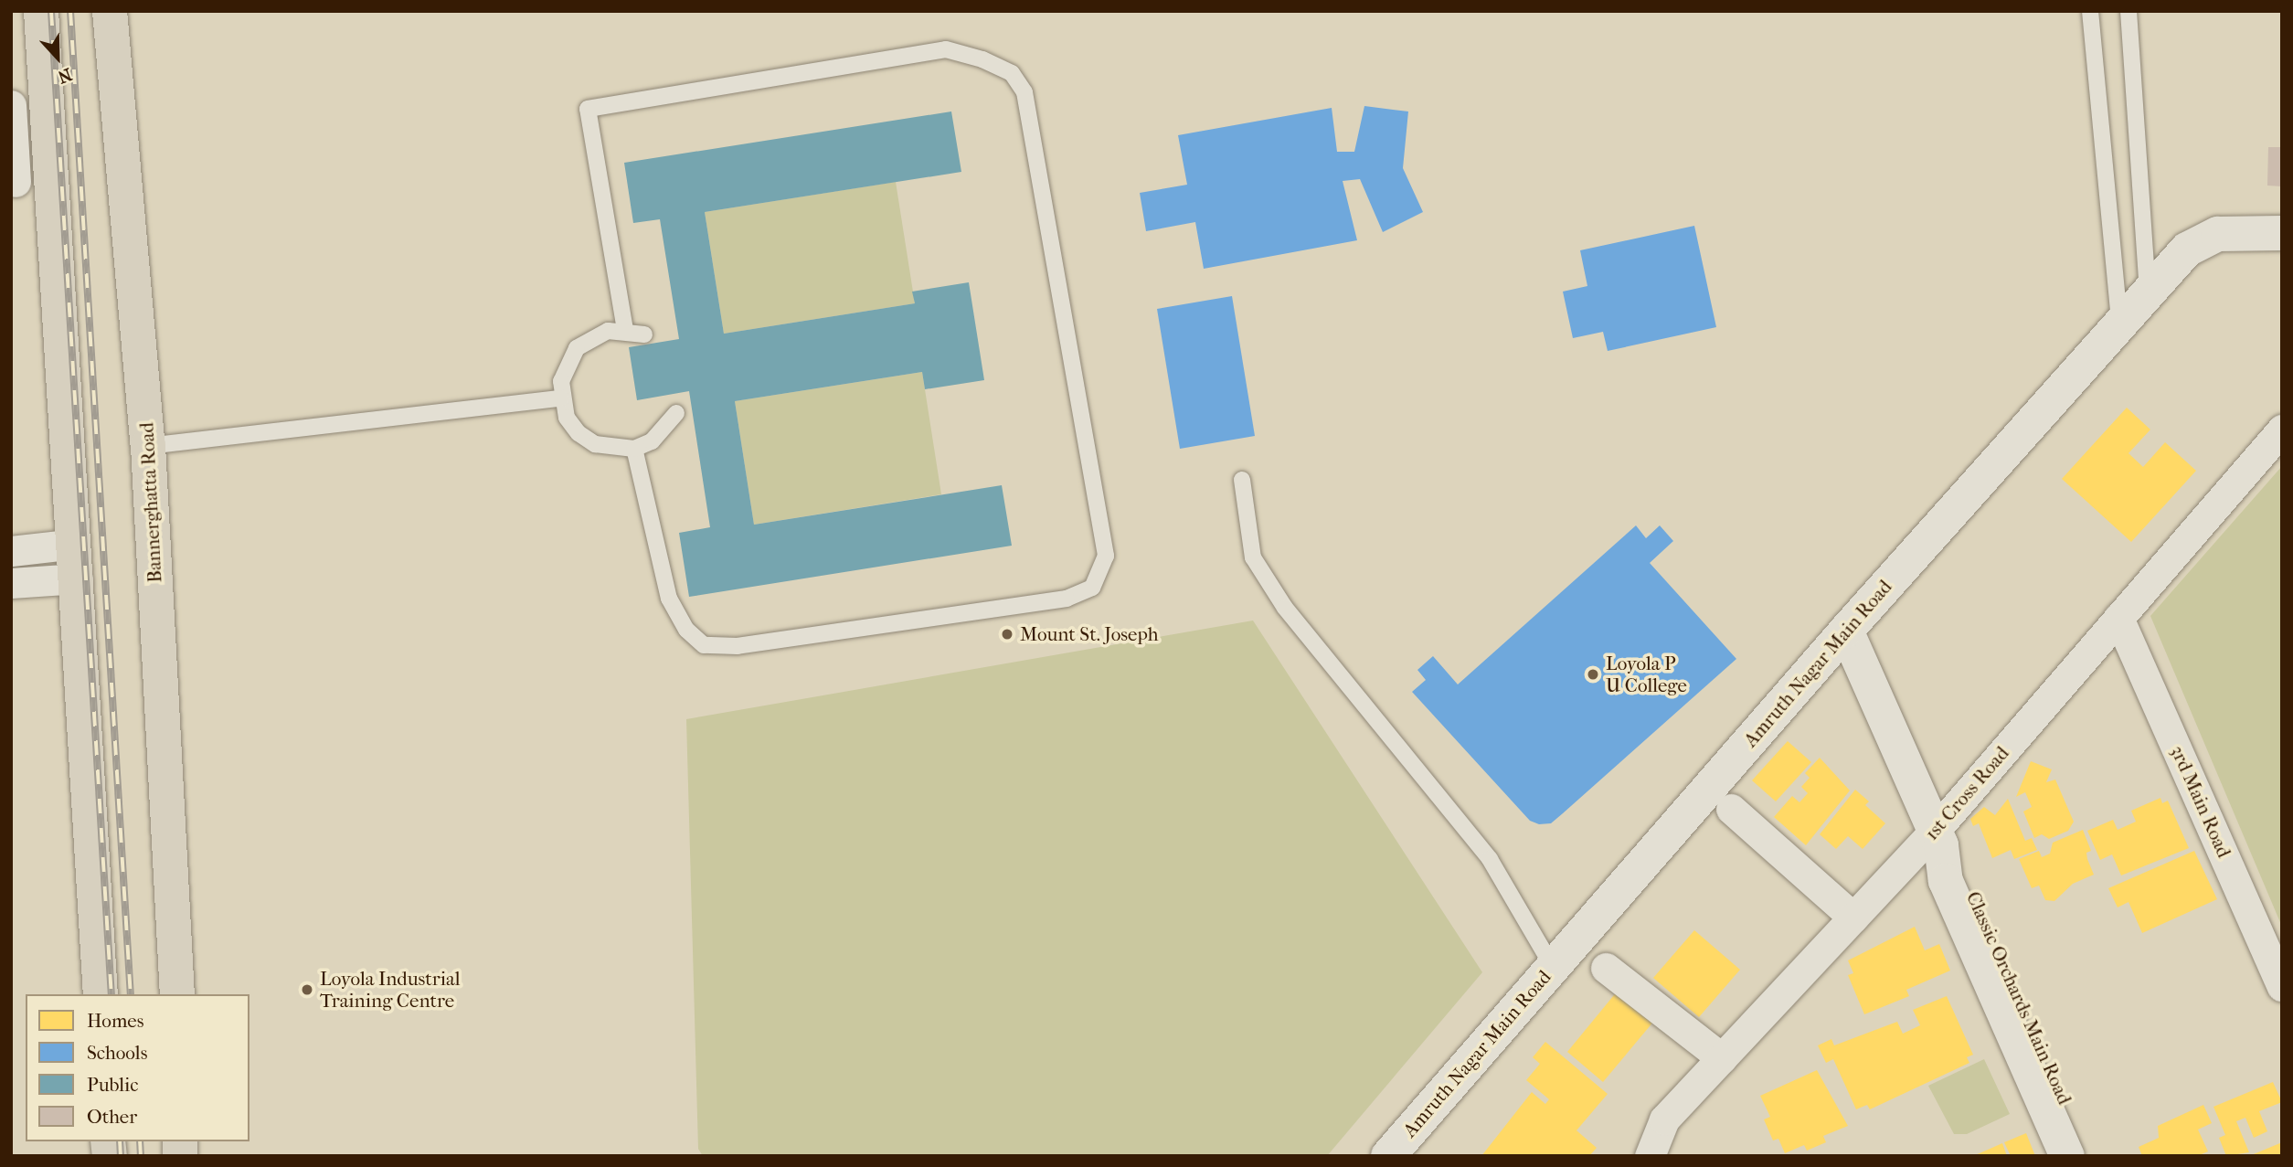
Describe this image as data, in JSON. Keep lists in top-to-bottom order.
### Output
{
  "streets": {
    "main road": ["Bannerghatta Road", "Amruth Nagar Main Road", "Classic Orchards Main Road"],
    "street": ["1st Cross Road", "3rd Main Road"]
  },
  "crossings": [
    ["Amruth Nagar Main Road", "Classic Orchards Main Road"],
    ["1st Cross Road", "3rd Main Road"],
    ["1st Cross Road", "Classic Orchards Main Road"]
  ],
  "places": ["Mount St. Joseph", "Loyola P U College", "Loyola Industrial Training Centre"],
  "legend": [
    "Homes",
    "Schools",
    "Public",
    "Other"
  ],
  "north": "bottom"
}
